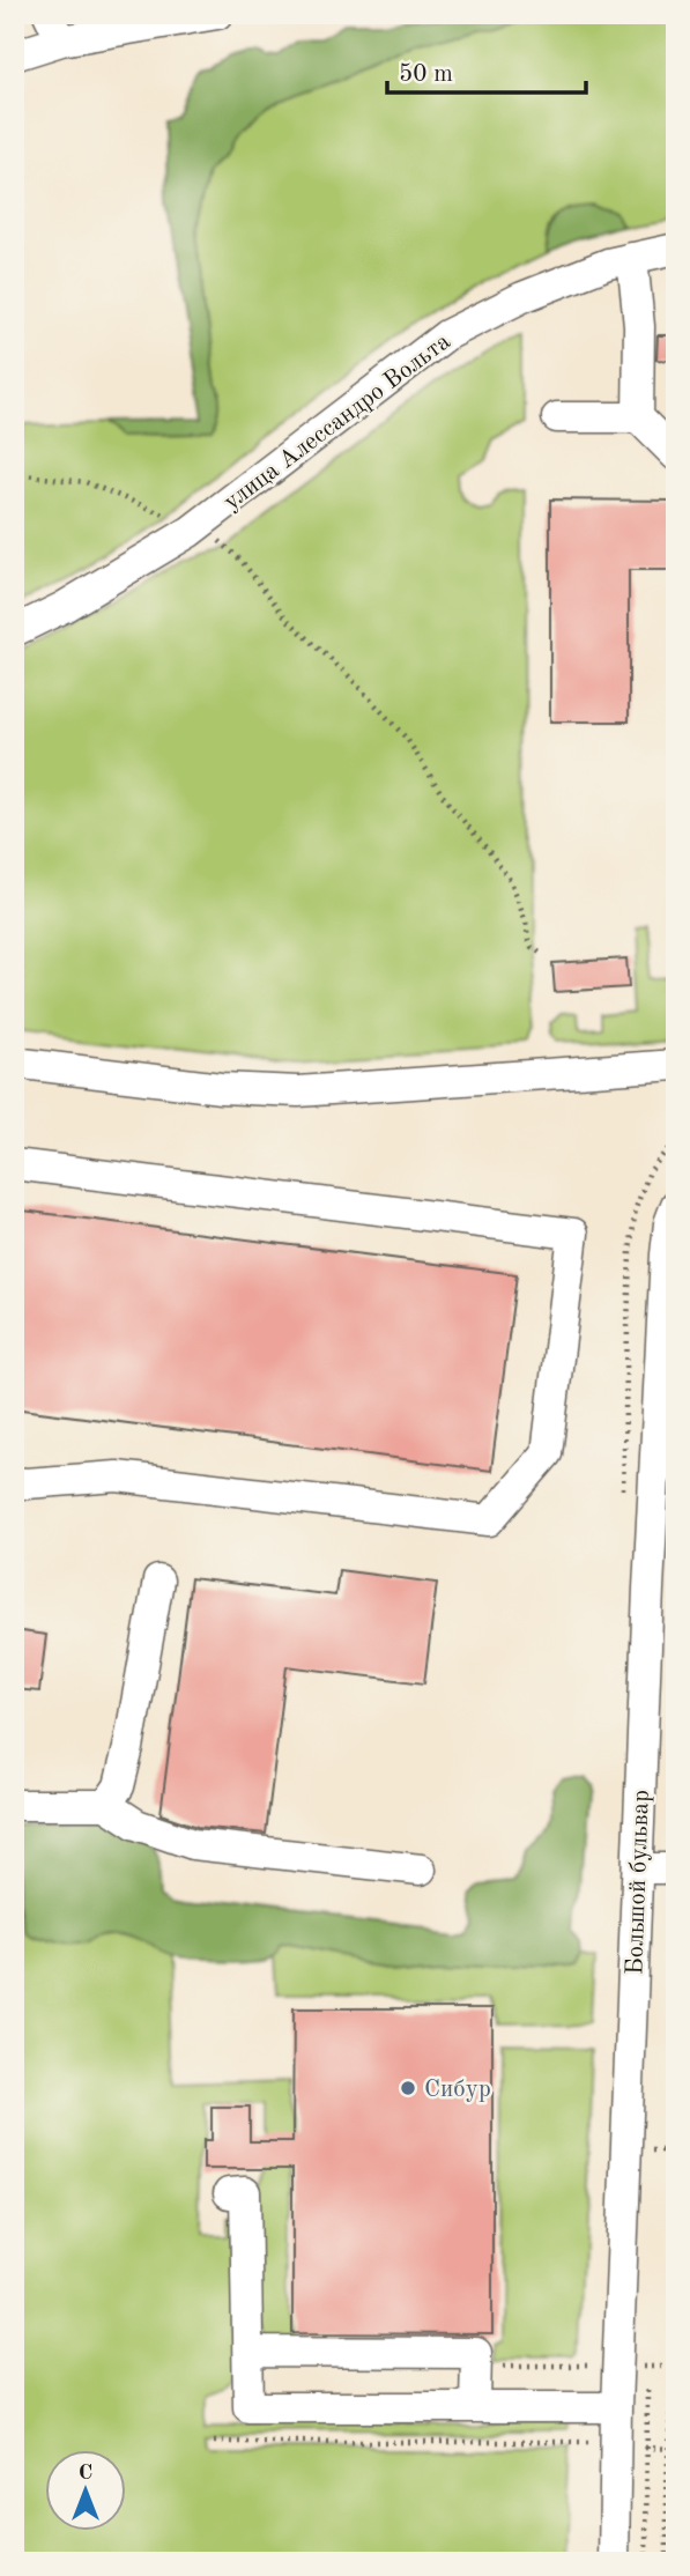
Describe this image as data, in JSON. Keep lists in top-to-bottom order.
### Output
{
  "streets": {
    "street": ["улица Алессандро Вольта", "Большой бульвар"]
  },
  "places": ["Сибур"],
  "scale_bar": "50 m",
  "north": "top"
}
